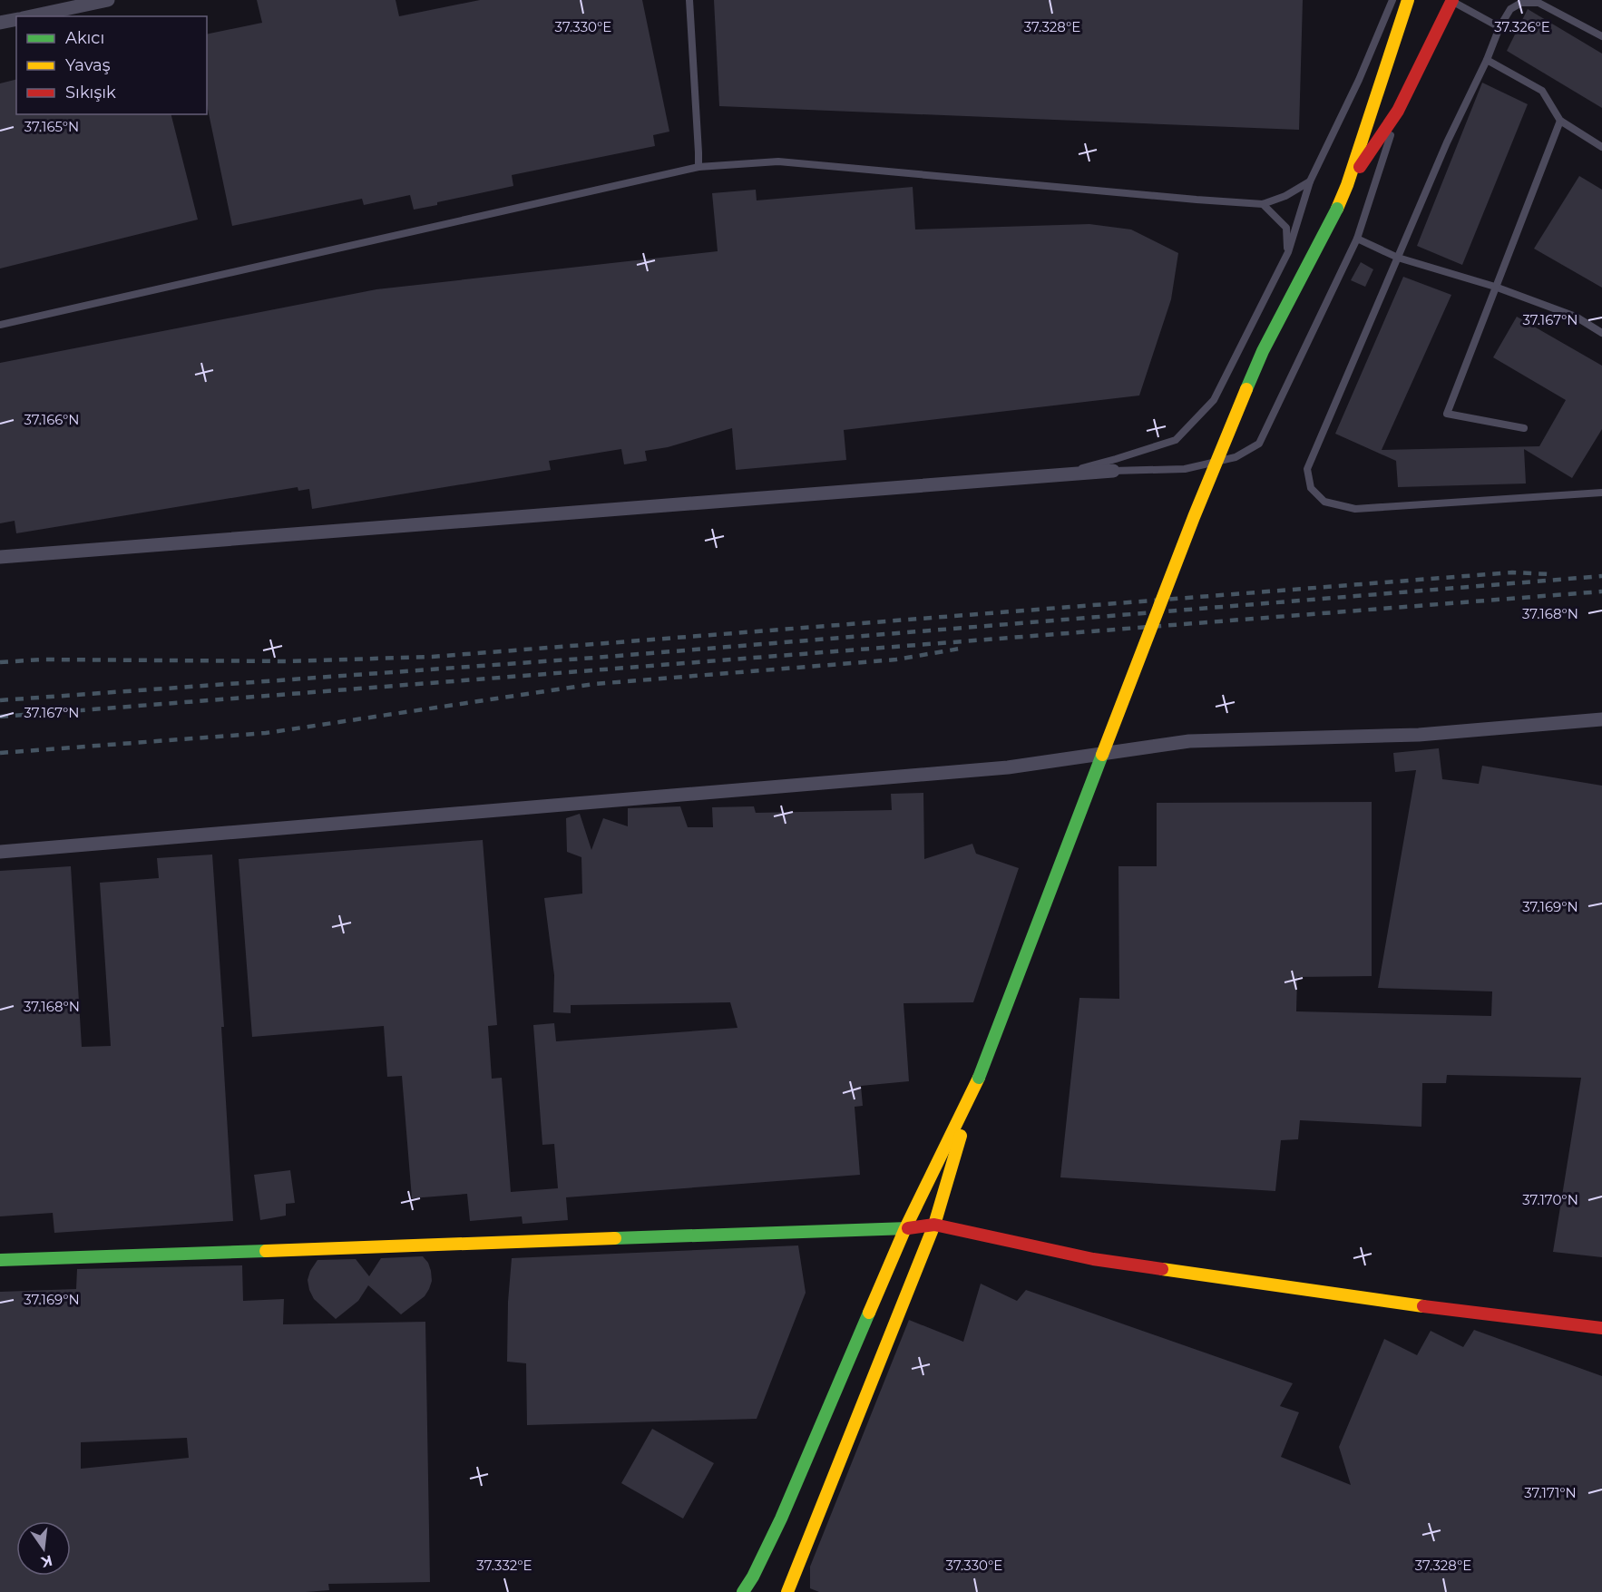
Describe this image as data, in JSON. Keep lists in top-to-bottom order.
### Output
{
  "legend": ["Akıcı", "Yavaş", "Sıkışık"],
  "north": "bottom",
  "coordinates": [
    "37.330°E",
    "37.328°E",
    "37.326°E",
    "37.165°N",
    "37.167°N",
    "37.166°N",
    "37.168°N",
    "37.169°N",
    "37.170°N",
    "37.171°N",
    "37.332°E"
  ]
}
